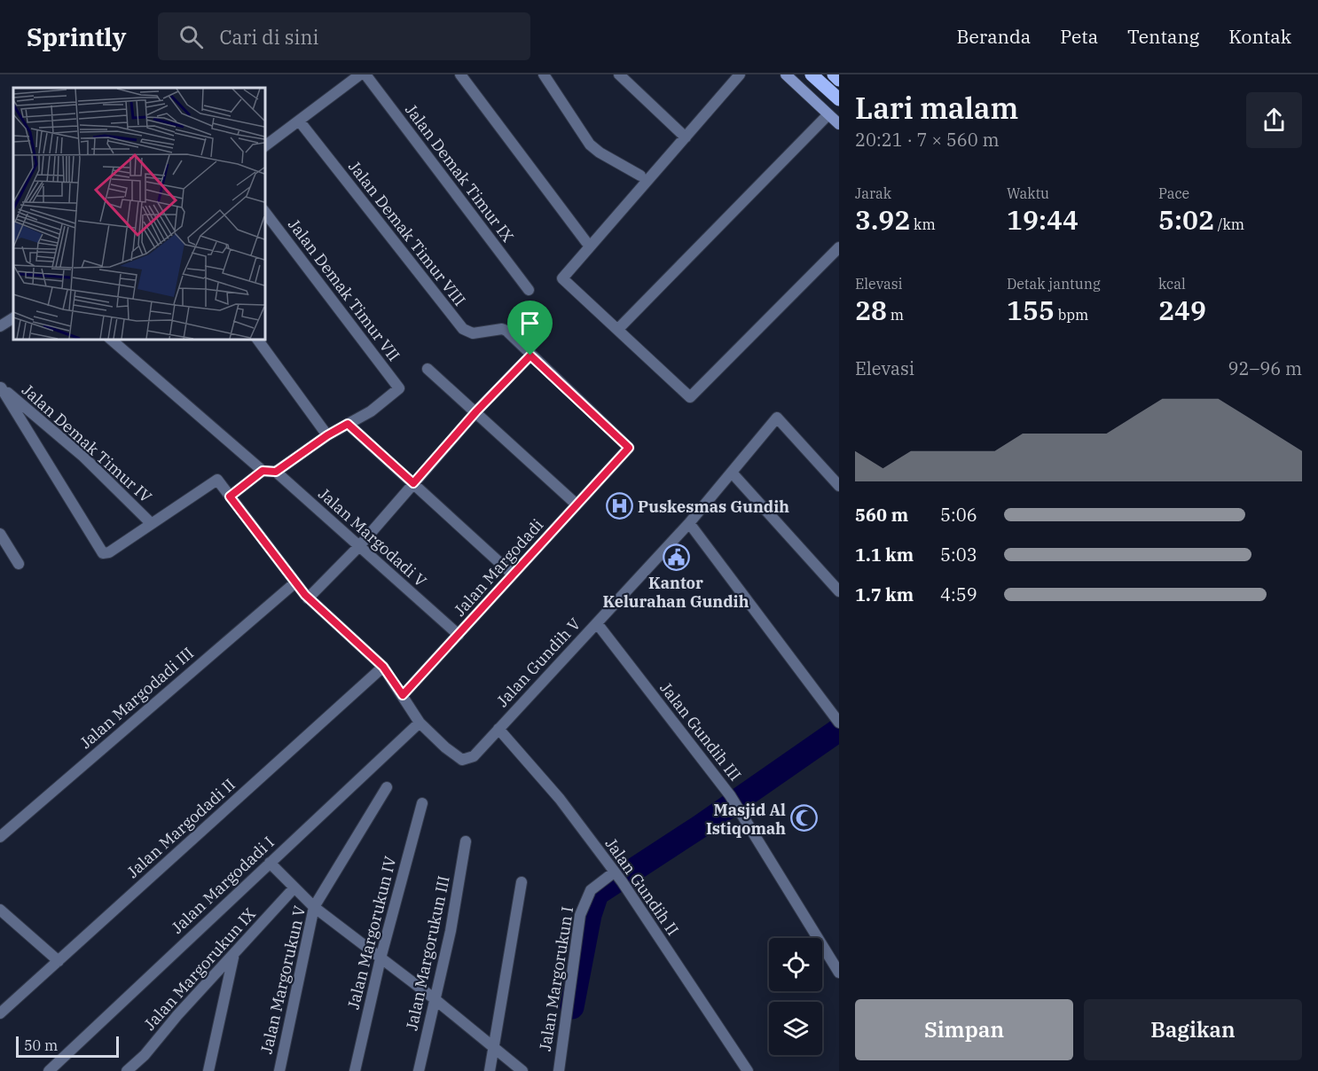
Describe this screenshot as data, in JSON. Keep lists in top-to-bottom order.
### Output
{
  "streets": {
    "street": [
      "Jalan Demak Timur IX",
      "Jalan Demak Timur VIII",
      "Jalan Demak Timur VII",
      "Jalan Demak Timur IV",
      "Jalan Margodadi V",
      "Jalan Margodadi",
      "Jalan Gundih V",
      "Jalan Margodadi III",
      "Jalan Gundih III",
      "Jalan Margodadi II",
      "Jalan Margodadi I",
      "Jalan Gundih II",
      "Jalan Margorukun IV",
      "Jalan Margorukun III",
      "Jalan Margorukun IX",
      "Jalan Margorukun I",
      "Jalan Margorukun V"
    ]
  },
  "crossings": [
    ["Jalan Demak Timur VIII", "Jalan Margodadi"],
    ["Jalan Demak Timur IV", "Jalan Gundih V"],
    ["Jalan Margodadi V", "Jalan Margodadi"],
    ["Jalan Margodadi", "Jalan Gundih V"],
    ["Jalan Gundih V", "Jalan Margodadi III"],
    ["Jalan Gundih V", "Jalan Gundih III"],
    ["Jalan Gundih V", "Jalan Margodadi II"],
    ["Jalan Gundih V", "Jalan Margodadi I"],
    ["Jalan Gundih V", "Jalan Gundih II"],
    ["Jalan Gundih II", "Jalan Margorukun I"]
  ],
  "places": {
    "hospital": ["Puskesmas Gundih"],
    "public building": ["Kantor Kelurahan Gundih"],
    "mosque": ["Masjid Al Istiqomah"]
  },
  "scale_bar": "50 m",
  "page": {
    "header": "Sprintly",
    "search": "Cari di sini",
    "nav": [
      "Beranda",
      "Peta",
      "Tentang",
      "Kontak"
    ],
    "heading": ["Lari malam", "20:21 · 7 × 560 m"],
    "stats": [
      ["Jarak", "3.92 km"],
      ["Waktu", "19:44"],
      ["Pace", "5:02 /km"],
      ["Elevasi", "28 m"],
      ["Detak jantung", "155 bpm"],
      ["kcal", "249"]
    ],
    "chart": ["Elevasi", "92–96 m"],
    "list": [
      {
        "name": "560 m",
        "note": "5:06"
      },
      {
        "name": "1.1 km",
        "note": "5:03"
      },
      {
        "name": "1.7 km",
        "note": "4:59"
      }
    ],
    "buttons": ["Simpan", "Bagikan"],
    "scale": "50 m"
  }
}
